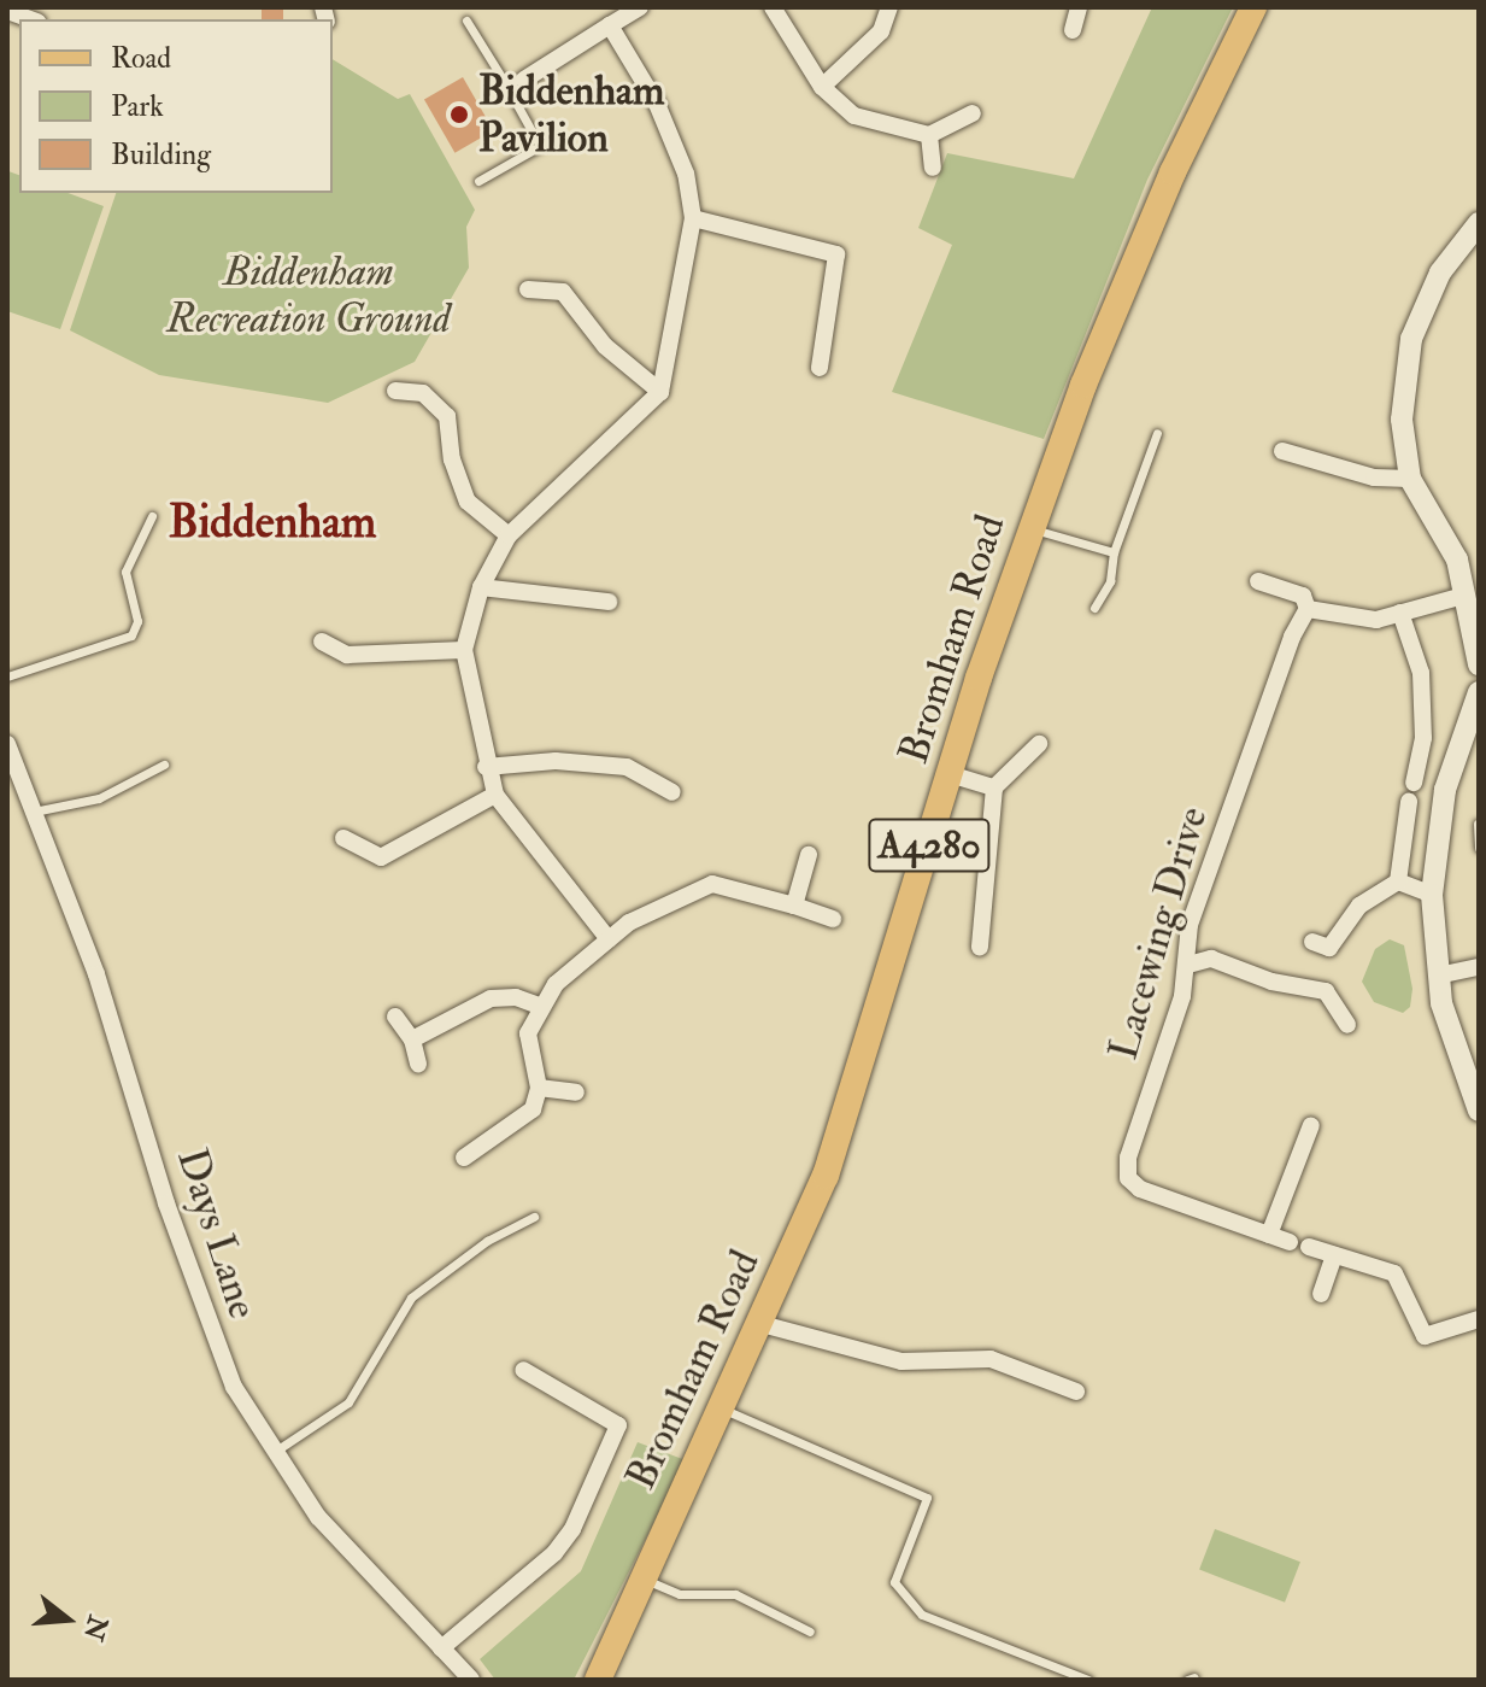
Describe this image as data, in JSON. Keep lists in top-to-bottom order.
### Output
{
  "streets": {
    "main road": ["Bromham Road", "A4280"],
    "street": ["Lacewing Drive", "Days Lane"]
  },
  "districts": ["Biddenham"],
  "parks": ["Biddenham Recreation Ground"],
  "places": ["Biddenham Pavilion"],
  "legend": ["Road", "Park", "Building"],
  "north": "right"
}
